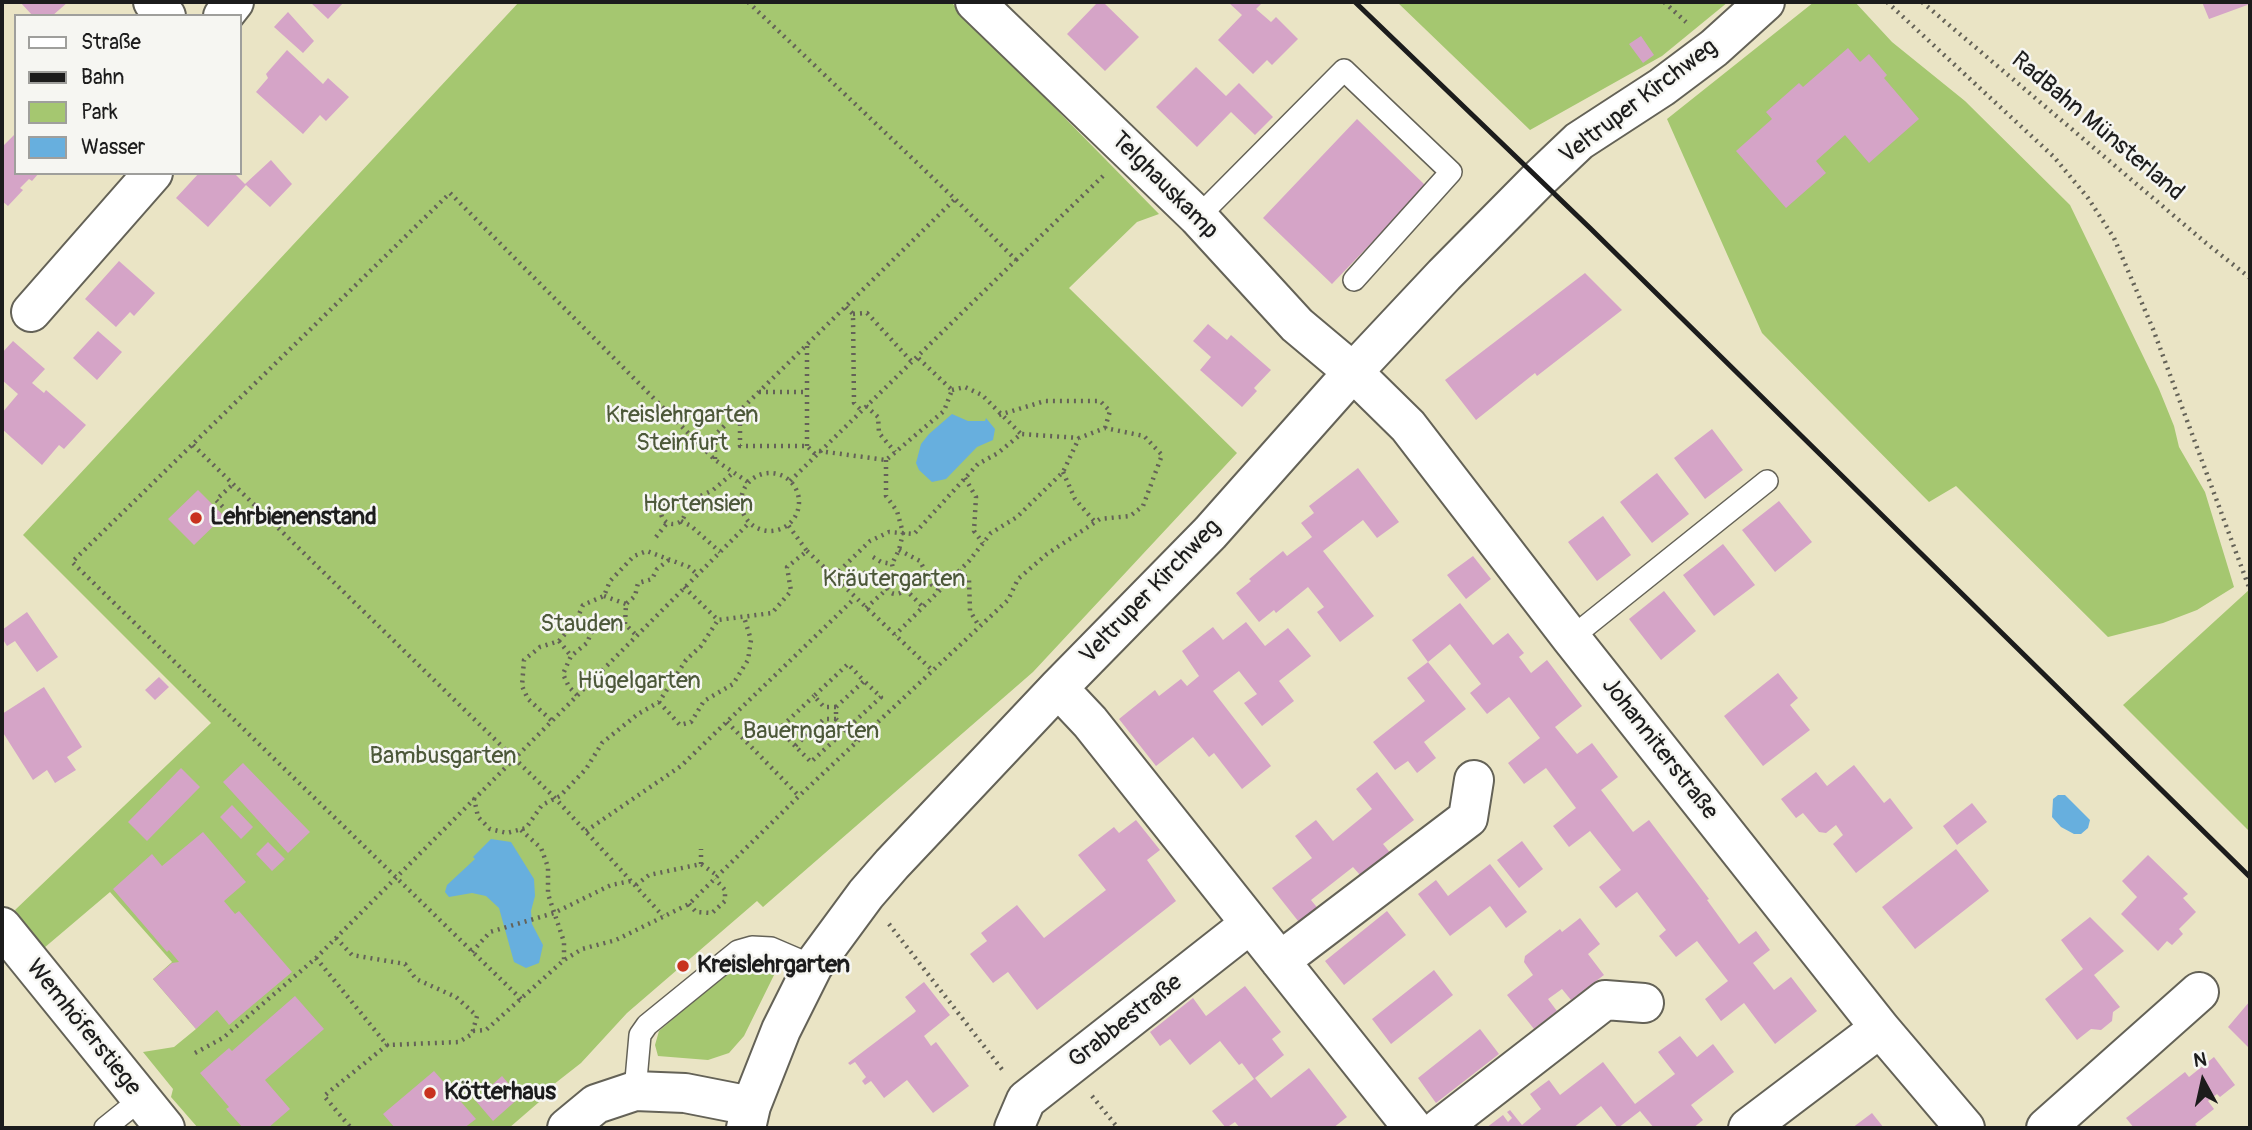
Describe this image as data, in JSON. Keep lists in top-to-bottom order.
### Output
{
  "streets": {
    "street": [
      "Veltruper Kirchweg",
      "Telghauskamp",
      "Johanniterstraße",
      "Grabbestraße",
      "Wemhöferstiege"
    ],
    "path": ["RadBahn Münsterland"]
  },
  "crossings": [
    ["Veltruper Kirchweg", "Telghauskamp"],
    ["Veltruper Kirchweg", "Johanniterstraße"],
    ["Telghauskamp", "Johanniterstraße"]
  ],
  "parks": [
    "Kreislehrgarten Steinfurt",
    "Hortensien",
    "Kräutergarten",
    "Stauden",
    "Hügelgarten",
    "Bauerngarten",
    "Bambusgarten"
  ],
  "places": ["Lehrbienenstand", "Kreislehrgarten", "Kötterhaus"],
  "legend": [
    "Straße",
    "Bahn",
    "Park",
    "Wasser"
  ],
  "north": "top"
}
